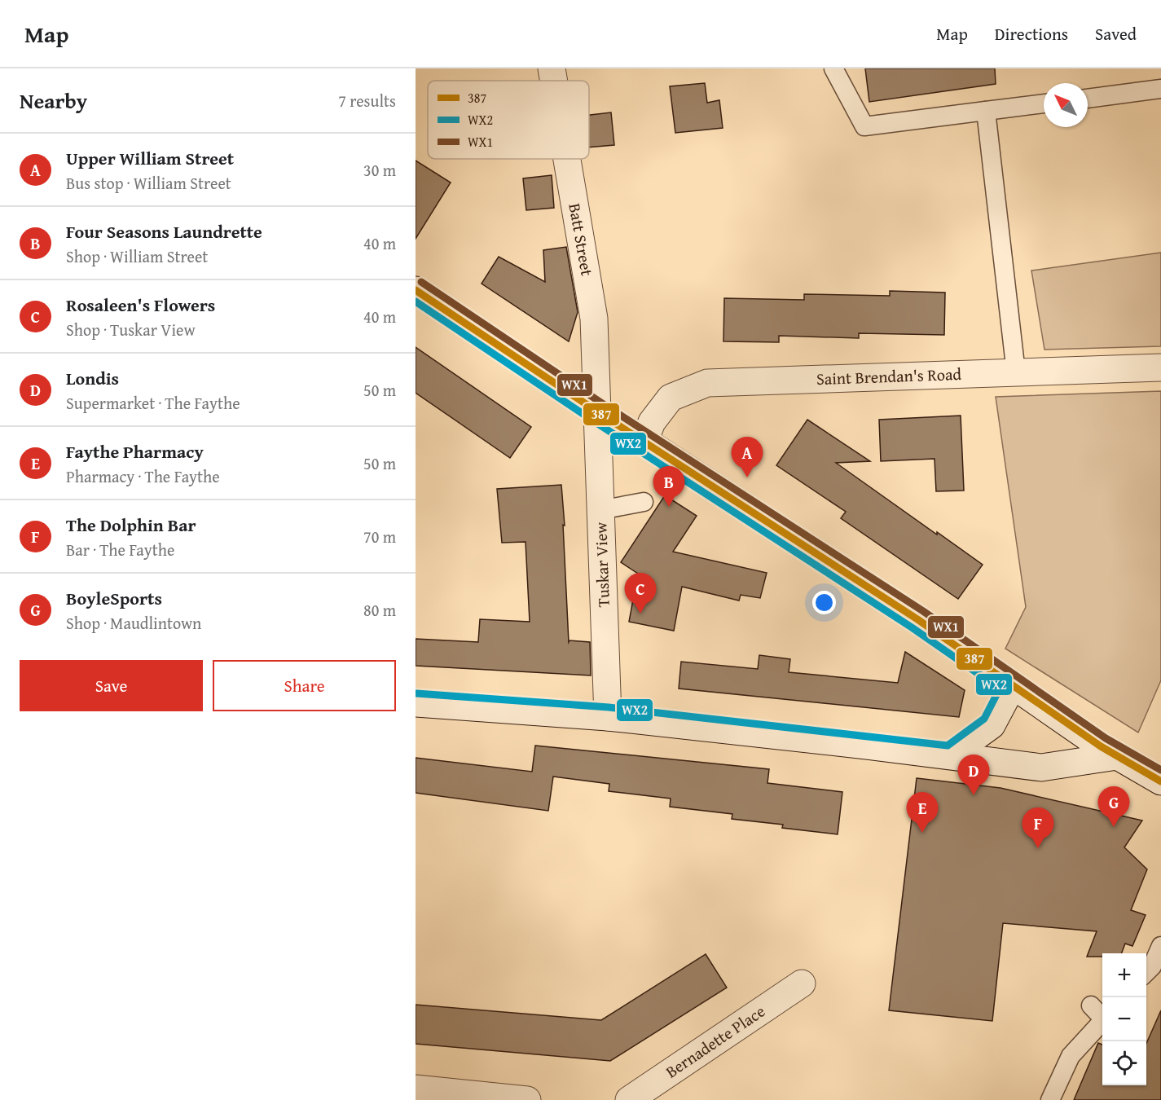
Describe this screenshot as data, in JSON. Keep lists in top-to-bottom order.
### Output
{
  "streets": {
    "street": [
      "Batt Street",
      "Saint Brendan's Road",
      "Tuskar View",
      "Bernadette Place"
    ]
  },
  "crossings": [
    ["Batt Street", "Tuskar View"]
  ],
  "lines": ["transit line WX1", "transit line 387", "transit line WX2"],
  "legend": ["387", "WX2", "WX1"],
  "north": "top left",
  "page": {
    "header": "Map",
    "nav": ["Map", "Directions", "Saved"],
    "heading": ["Nearby", "7 results"],
    "list": [
      {
        "mark": "A",
        "name": "Upper William Street",
        "note": "Bus stop · William Street",
        "value": "30 m"
      },
      {
        "mark": "B",
        "name": "Four Seasons Laundrette",
        "note": "Shop · William Street",
        "value": "40 m"
      },
      {
        "mark": "C",
        "name": "Rosaleen's Flowers",
        "note": "Shop · Tuskar View",
        "value": "40 m"
      },
      {
        "mark": "D",
        "name": "Londis",
        "note": "Supermarket · The Faythe",
        "value": "50 m"
      },
      {
        "mark": "E",
        "name": "Faythe Pharmacy",
        "note": "Pharmacy · The Faythe",
        "value": "50 m"
      },
      {
        "mark": "F",
        "name": "The Dolphin Bar",
        "note": "Bar · The Faythe",
        "value": "70 m"
      },
      {
        "mark": "G",
        "name": "BoyleSports",
        "note": "Shop · Maudlintown",
        "value": "80 m"
      }
    ],
    "pins": [
      "A",
      "B",
      "C",
      "D",
      "G",
      "E",
      "F"
    ],
    "buttons": ["Save", "Share"],
    "map_buttons": ["+", "−"]
  }
}
